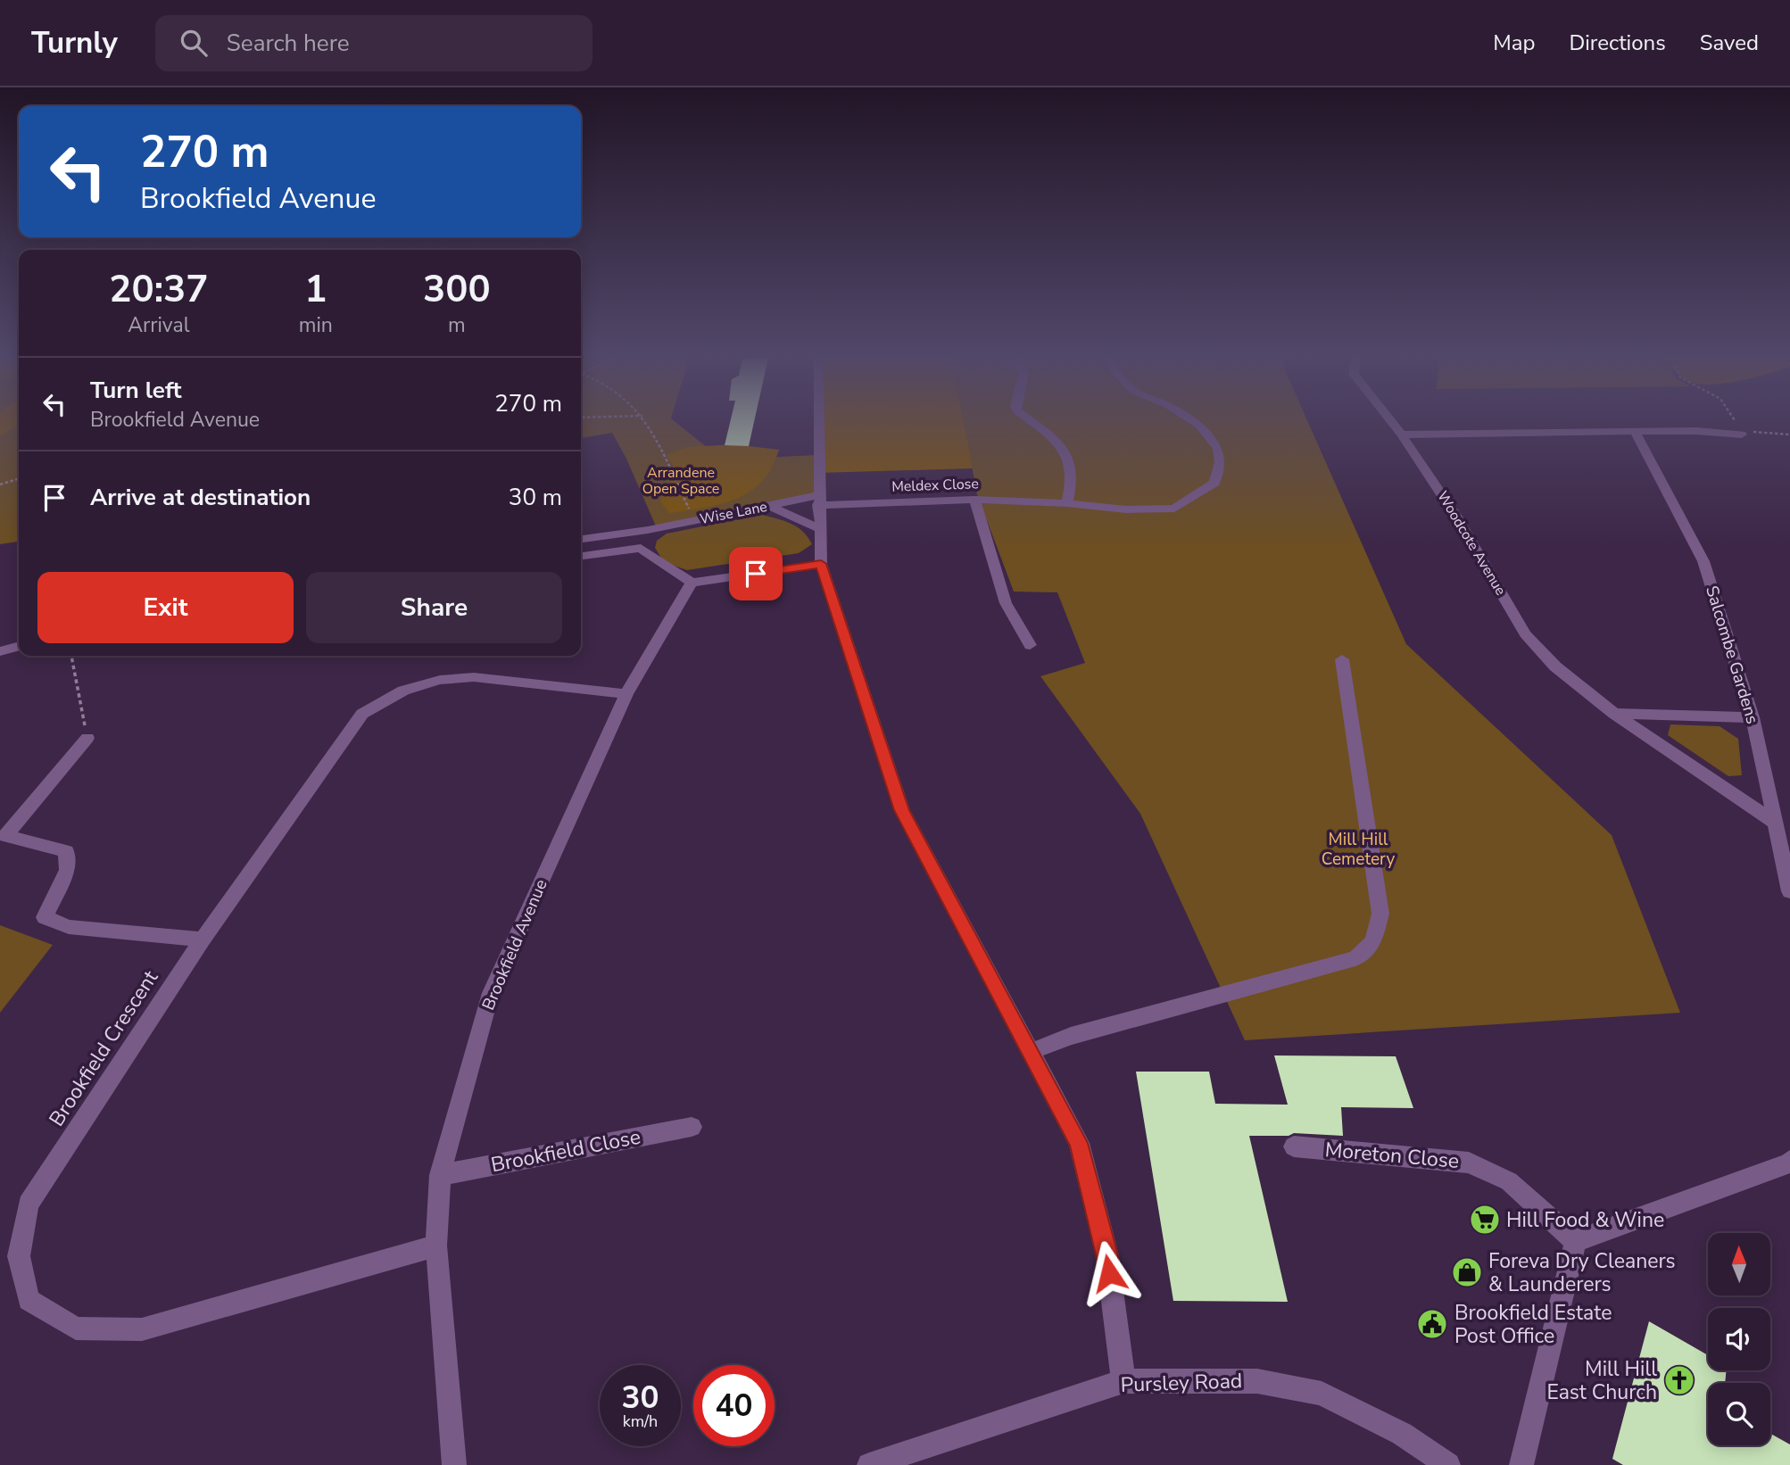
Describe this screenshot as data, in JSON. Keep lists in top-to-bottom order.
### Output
{
  "streets": {
    "street": [
      "Meldex Close",
      "Wise Lane",
      "Woodcote Avenue",
      "Salcombe Gardens",
      "Brookfield Avenue",
      "Brookfield Crescent",
      "Brookfield Close",
      "Moreton Close",
      "Pursley Road"
    ]
  },
  "crossings": [
    ["Meldex Close", "Wise Lane"],
    ["Woodcote Avenue", "Salcombe Gardens"],
    ["Brookfield Avenue", "Brookfield Crescent"],
    ["Brookfield Avenue", "Brookfield Close"]
  ],
  "parks": ["Arrandene Open Space", "Mill Hill Cemetery"],
  "places": {
    "supermarket": ["Hill Food & Wine"],
    "shop": ["Foreva Dry Cleaners & Launderers"],
    "public building": ["Brookfield Estate Post Office"],
    "church": ["Mill Hill East Church"]
  },
  "north": "top",
  "page": {
    "header": "Turnly",
    "search": "Search here",
    "nav": ["Map", "Directions", "Saved"],
    "turn": ["270 m", "Brookfield Avenue"],
    "eta": [
      "20:37",
      "Arrival",
      "1",
      "min",
      "300",
      "m"
    ],
    "list": [
      {
        "name": "Turn left",
        "note": "Brookfield Avenue",
        "value": "270 m"
      },
      {
        "name": "Arrive at destination",
        "value": "30 m"
      }
    ],
    "buttons": ["Exit", "Share"],
    "speed": "30 km/h",
    "limit": "40"
  }
}
